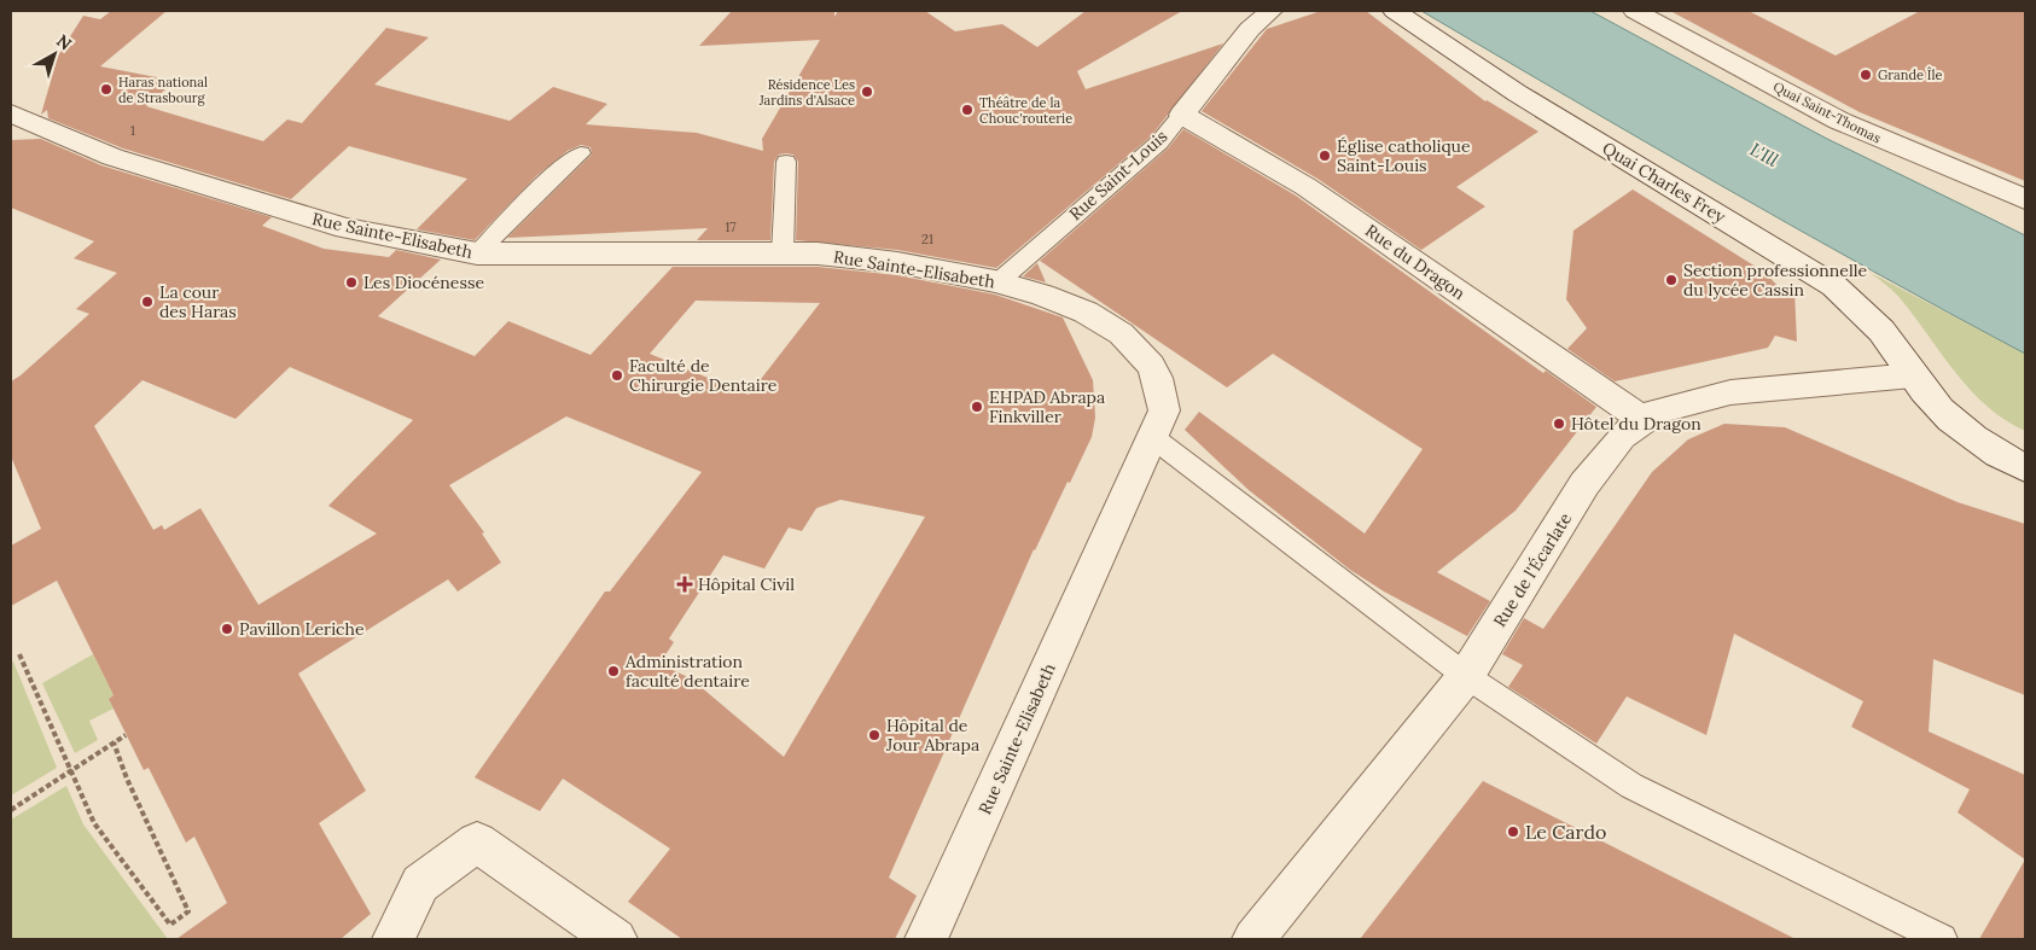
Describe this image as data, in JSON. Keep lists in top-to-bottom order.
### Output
{
  "streets": {
    "street": [
      "Quai Saint-Thomas",
      "Rue Saint-Louis",
      "Quai Charles Frey",
      "Rue Sainte-Elisabeth",
      "Rue du Dragon",
      "Rue de l'Écarlate"
    ]
  },
  "crossings": [
    ["Rue Saint-Louis", "Rue Sainte-Elisabeth"],
    ["Rue Saint-Louis", "Rue du Dragon"],
    ["Quai Charles Frey", "Rue de l'Écarlate"],
    ["Rue du Dragon", "Rue de l'Écarlate"]
  ],
  "water": ["L'Ill"],
  "places": {
    "other": [
      "Grande Île",
      "Haras national de Strasbourg",
      "Résidence Les Jardins d'Alsace",
      "Théâtre de la Chouc'routerie",
      "Église catholique Saint-Louis",
      "Section professionnelle du lycée Cassin",
      "Les Diocénesse",
      "La cour des Haras",
      "Faculté de Chirurgie Dentaire",
      "EHPAD Abrapa Finkviller",
      "Hôtel du Dragon",
      "Pavillon Leriche",
      "Administration faculté dentaire",
      "Hôpital de Jour Abrapa",
      "Le Cardo"
    ],
    "health": ["Hôpital Civil"]
  },
  "house_numbers": ["1", "17", "21"],
  "north": "top right"
}
